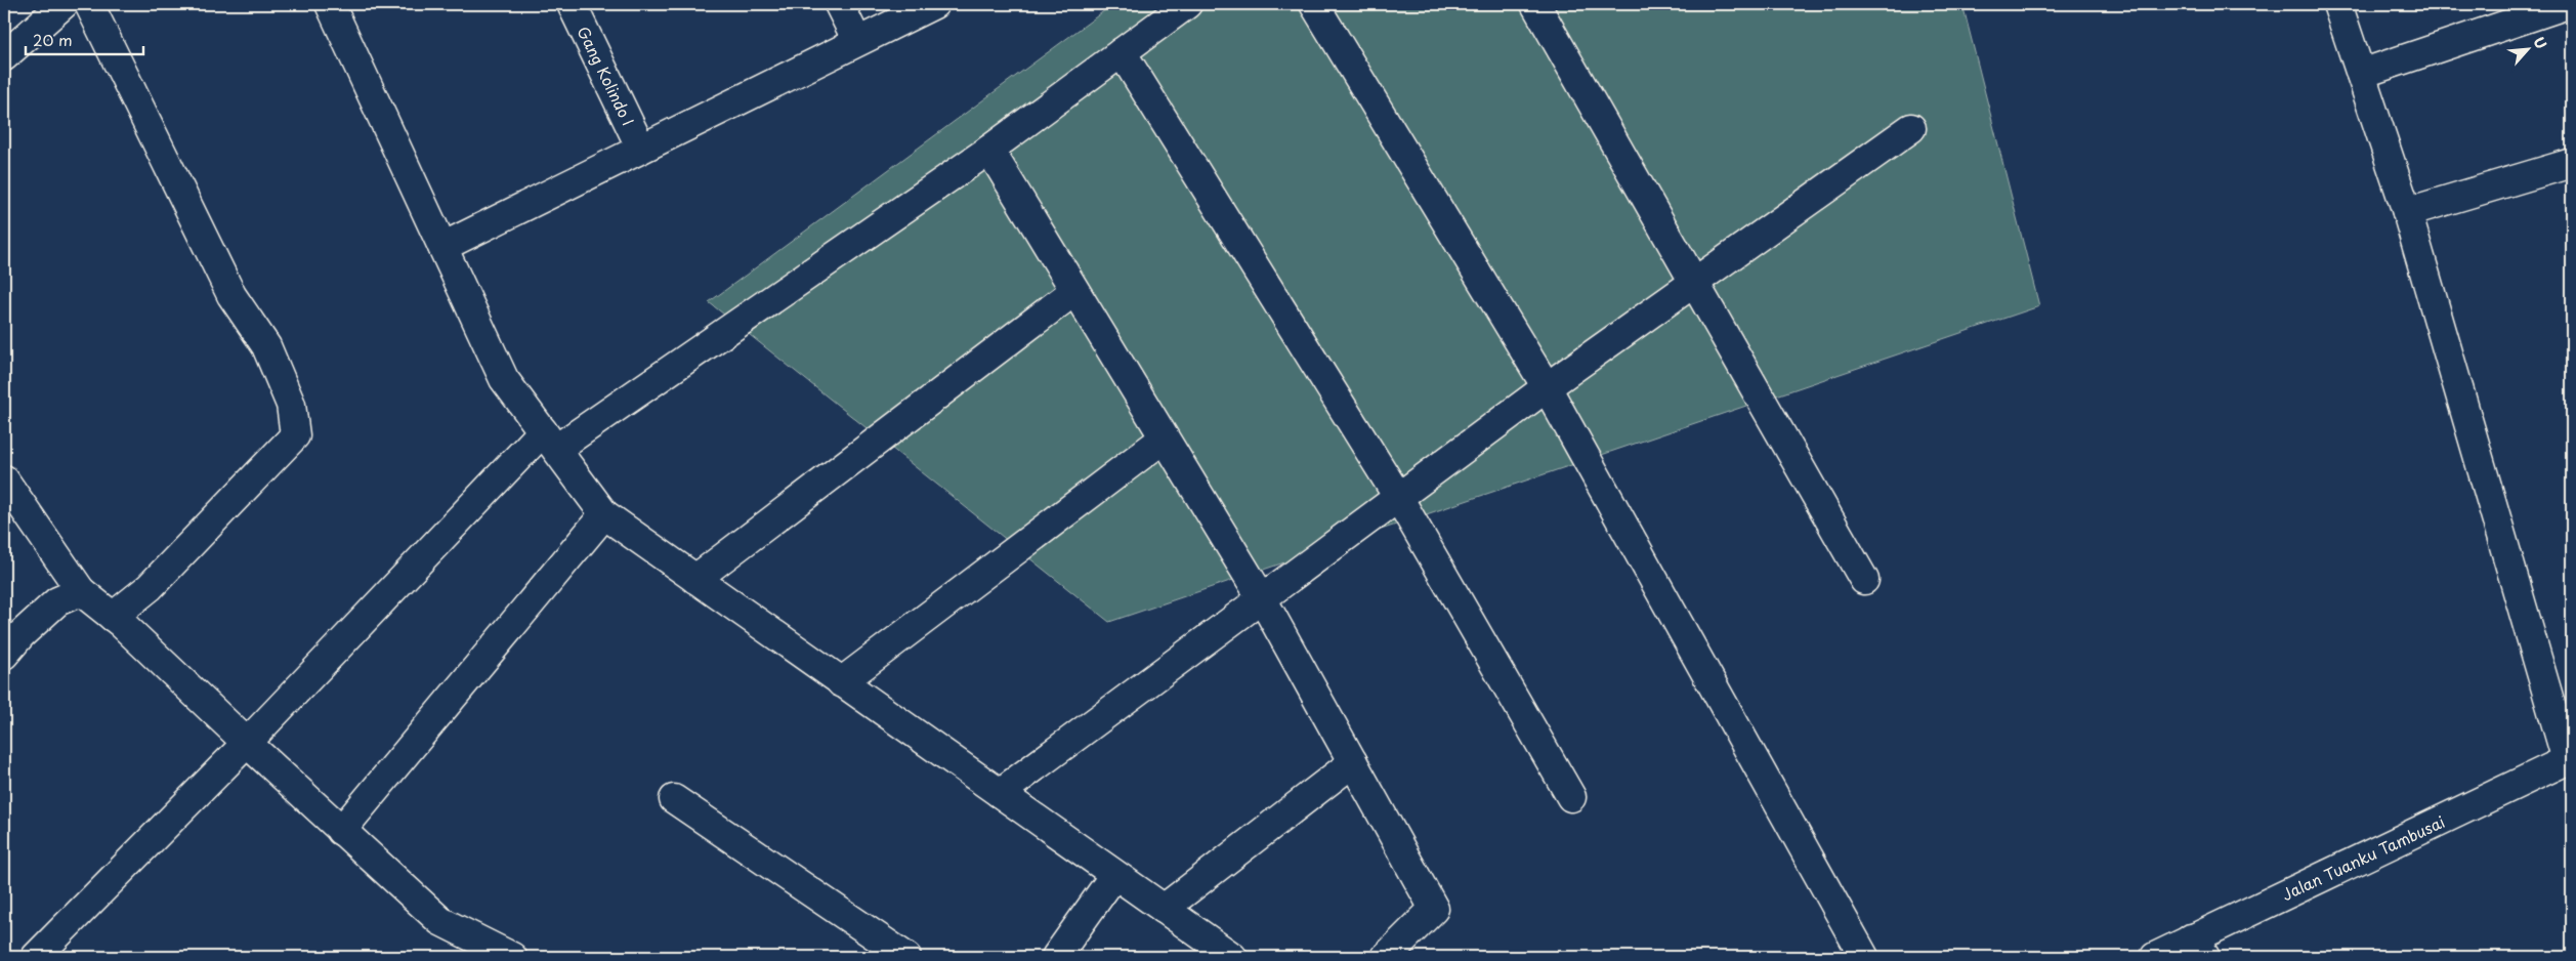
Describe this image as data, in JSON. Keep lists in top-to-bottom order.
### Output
{
  "streets": {
    "street": ["Gang Kolindo I", "Jalan Tuanku Tambusai"]
  },
  "scale_bar": "20 m",
  "north": "top right"
}
